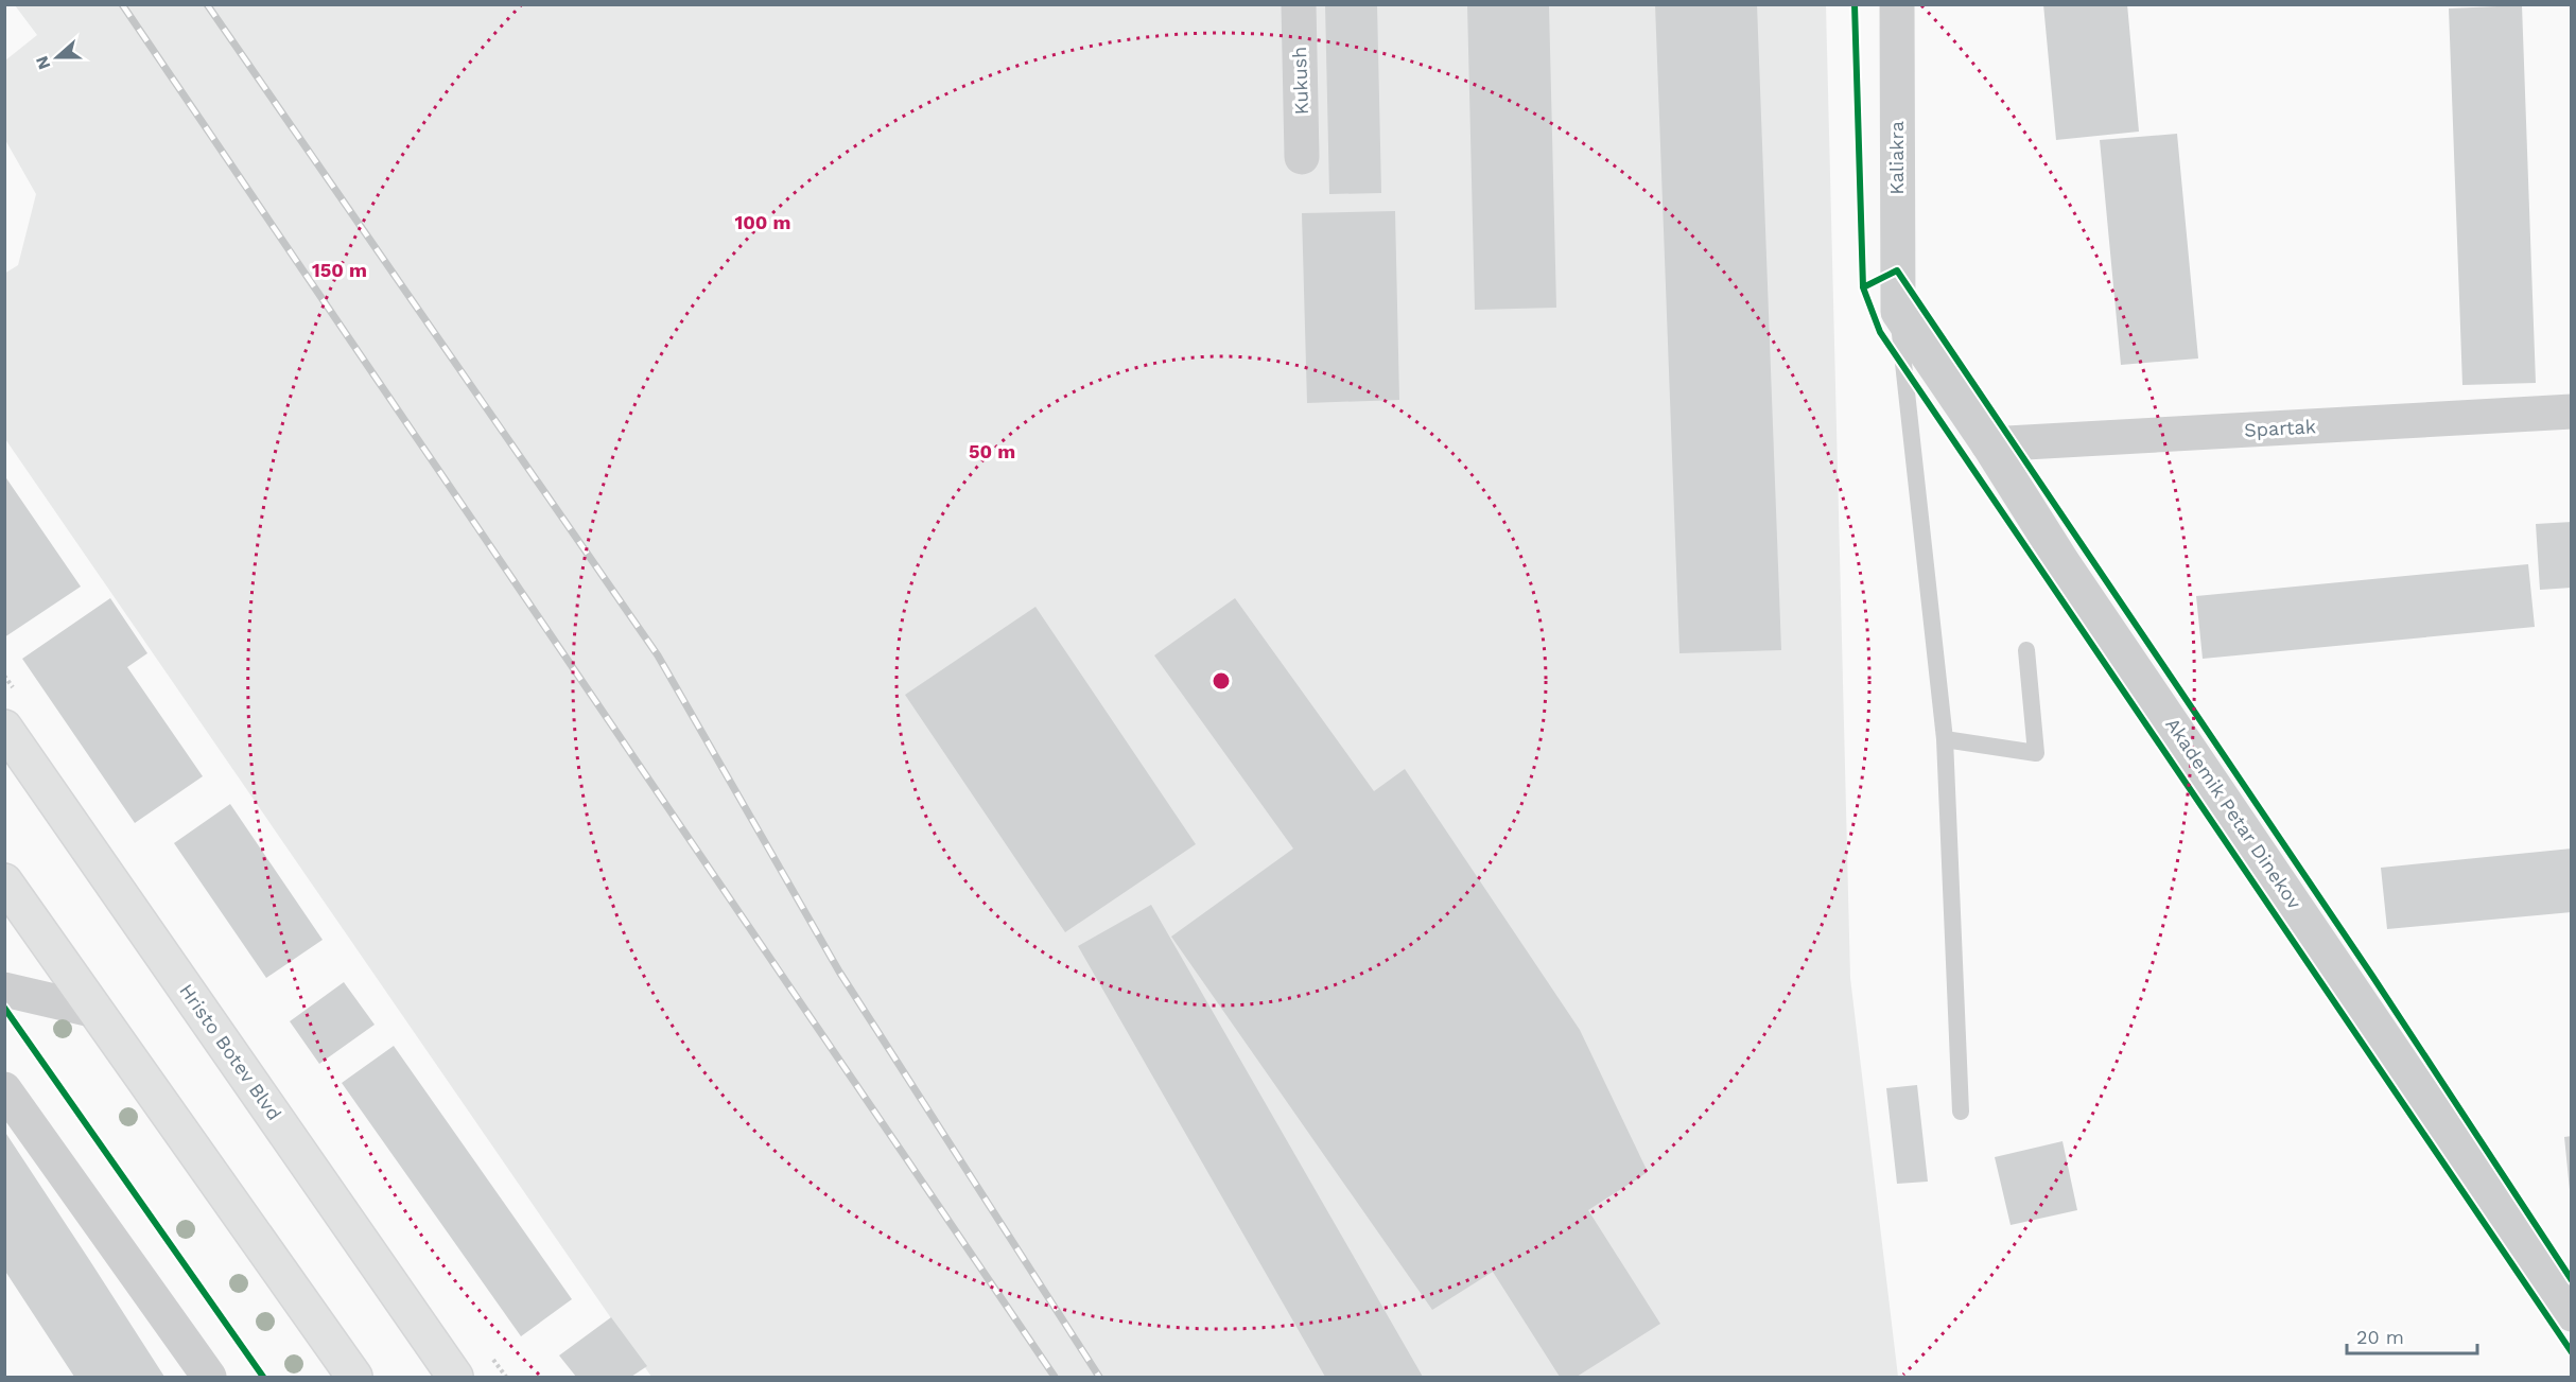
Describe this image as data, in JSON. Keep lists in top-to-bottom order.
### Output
{
  "streets": {
    "main road": ["Hristo Botev Blvd"],
    "street": [
      "Kukush",
      "Kaliakra",
      "Spartak",
      "Akademik Petar Dinekov"
    ]
  },
  "crossings": [
    ["Kaliakra", "Akademik Petar Dinekov"],
    ["Spartak", "Akademik Petar Dinekov"]
  ],
  "scale_bar": "20 m",
  "north": "left",
  "rings": ["100 m", "150 m", "50 m"]
}
